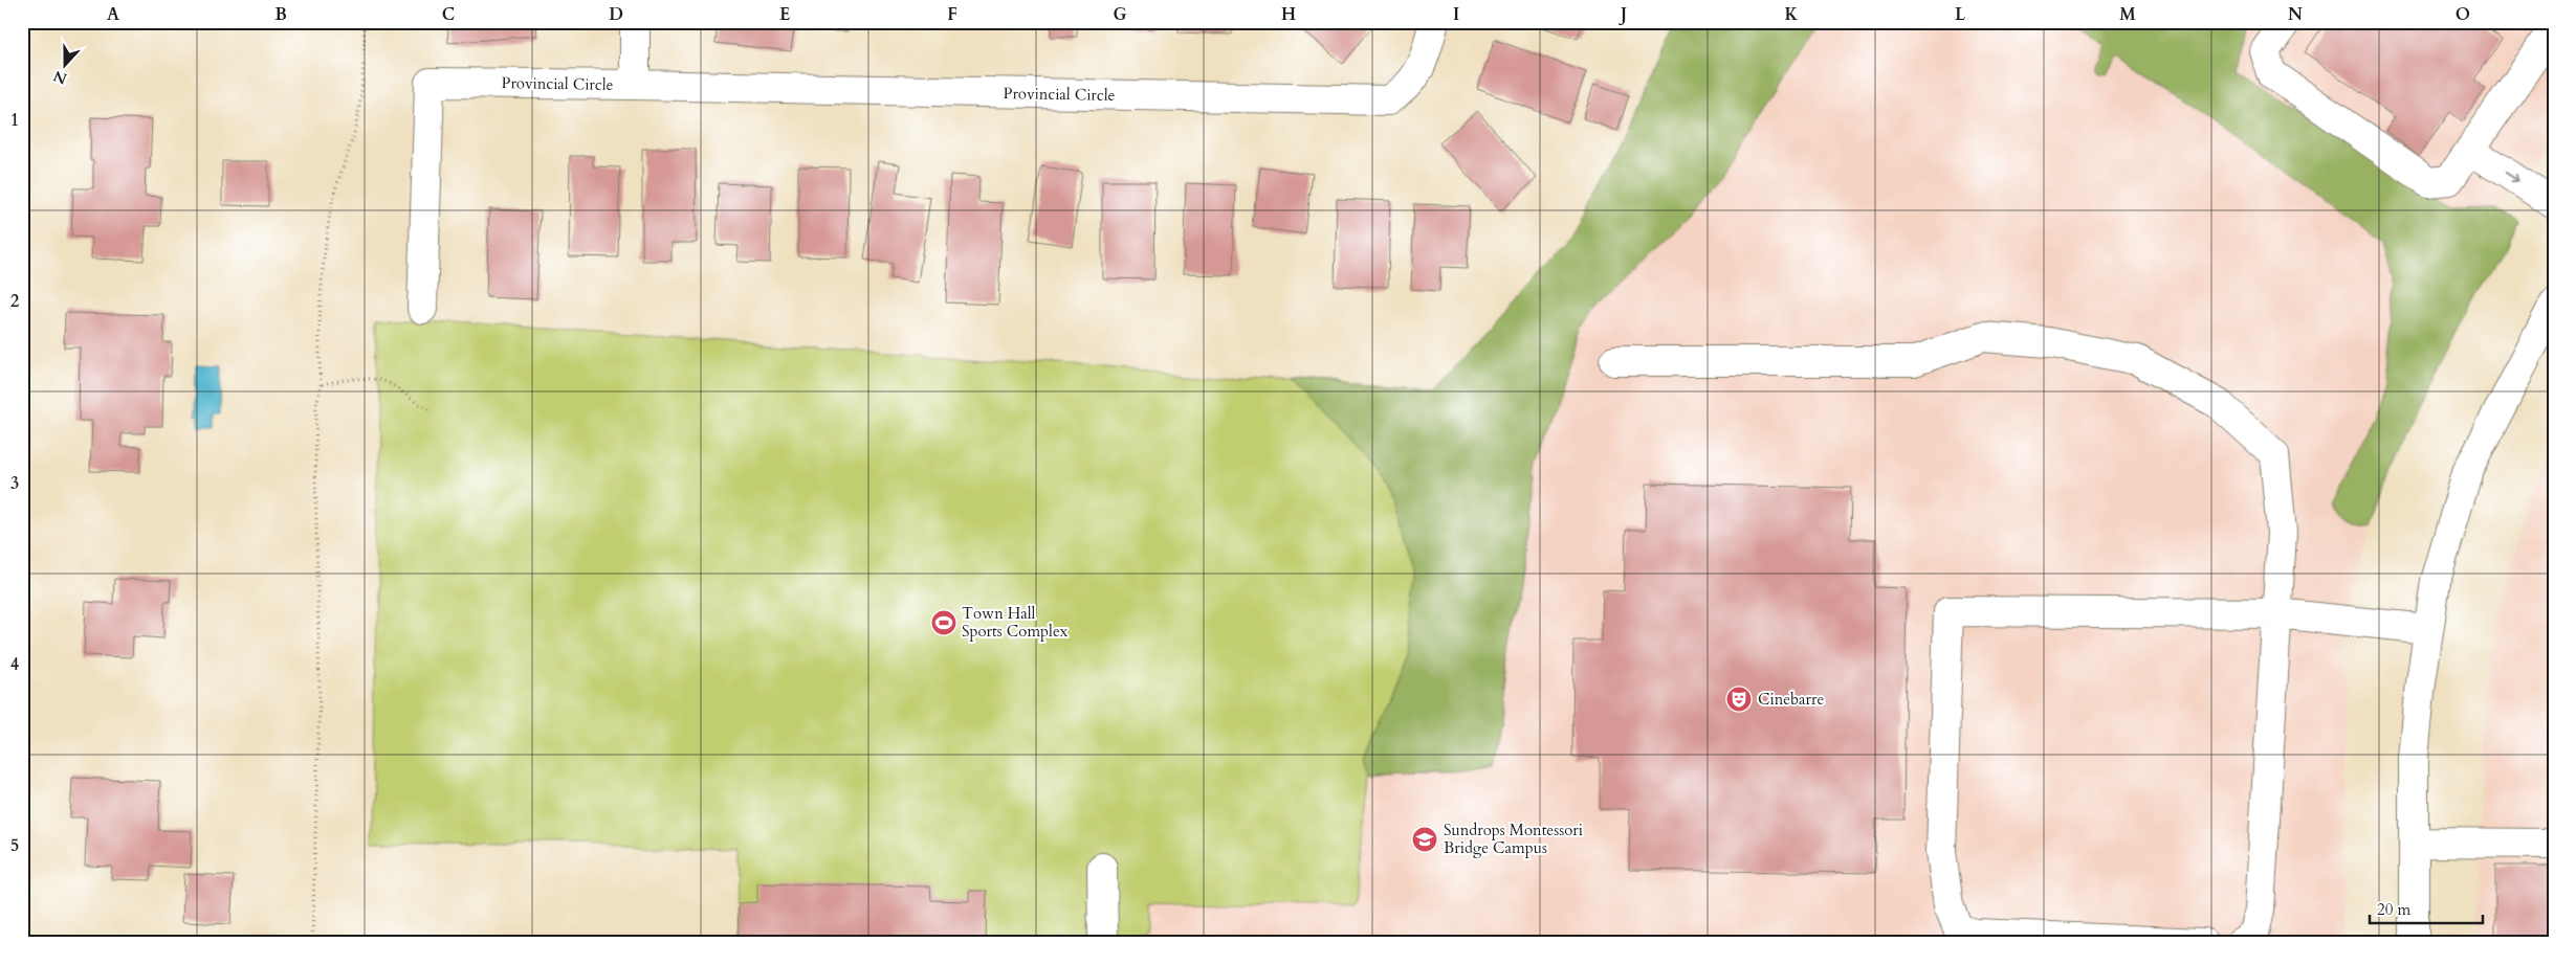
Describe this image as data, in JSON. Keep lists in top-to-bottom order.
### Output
{
  "streets": {
    "street": ["Provincial Circle"]
  },
  "places": {
    "sports": ["Town Hall Sports Complex"],
    "theatre": ["Cinebarre"],
    "school or university": ["Sundrops Montessori Bridge Campus"]
  },
  "scale_bar": "20 m",
  "north": "bottom",
  "grid": {
    "columns": [
      "A",
      "B",
      "C",
      "D",
      "E",
      "F",
      "G",
      "H",
      "I",
      "J",
      "K",
      "L",
      "M",
      "N",
      "O"
    ],
    "rows": [
      "1",
      "2",
      "3",
      "4",
      "5"
    ]
  }
}
